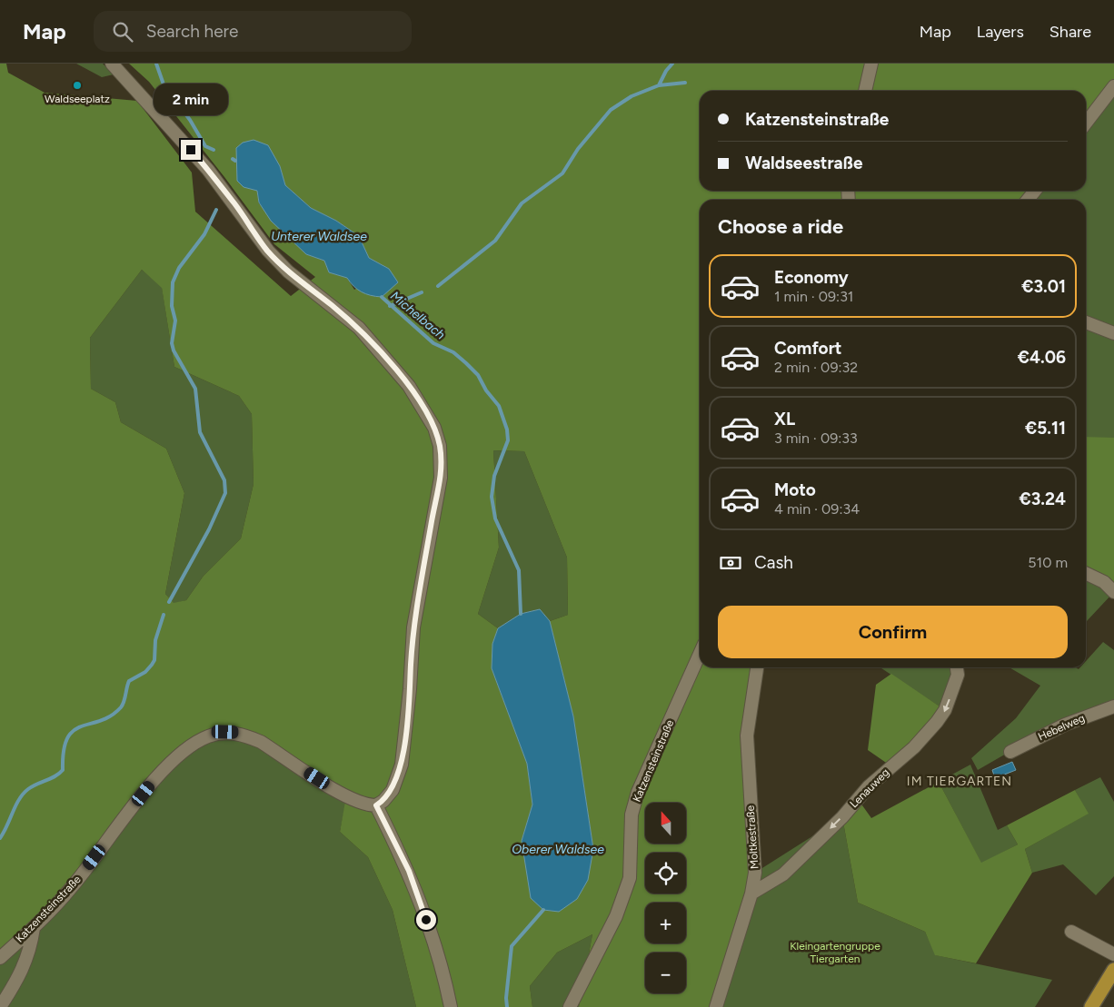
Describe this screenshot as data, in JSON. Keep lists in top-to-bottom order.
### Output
{
  "streets": {
    "street": [
      "Hebelweg",
      "Katzensteinstraße",
      "Lenauweg",
      "Moltkestraße"
    ]
  },
  "crossings": [
    ["Lenauweg", "Moltkestraße"]
  ],
  "one_way": ["Lenauweg"],
  "districts": ["IM TIERGARTEN"],
  "water": ["Unterer Waldsee", "Michelbach", "Oberer Waldsee"],
  "parks": ["Kleingartengruppe Tiergarten"],
  "places": ["Waldseeplatz"],
  "north": "top",
  "page": {
    "header": "Map",
    "search": "Search here",
    "nav": ["Map", "Layers", "Share"],
    "bubble": "2 min",
    "banner": ["Katzensteinstraße", "Waldseestraße"],
    "heading": "Choose a ride",
    "list": [
      {
        "name": "Economy",
        "note": "1 min · 09:31",
        "value": "€3.01"
      },
      {
        "name": "Comfort",
        "note": "2 min · 09:32",
        "value": "€4.06"
      },
      {
        "name": "XL",
        "note": "3 min · 09:33",
        "value": "€5.11"
      },
      {
        "name": "Moto",
        "note": "4 min · 09:34",
        "value": "€3.24"
      }
    ],
    "pay": ["Cash", "510 m"],
    "buttons": "Confirm",
    "map_buttons": ["+", "−"]
  }
}
